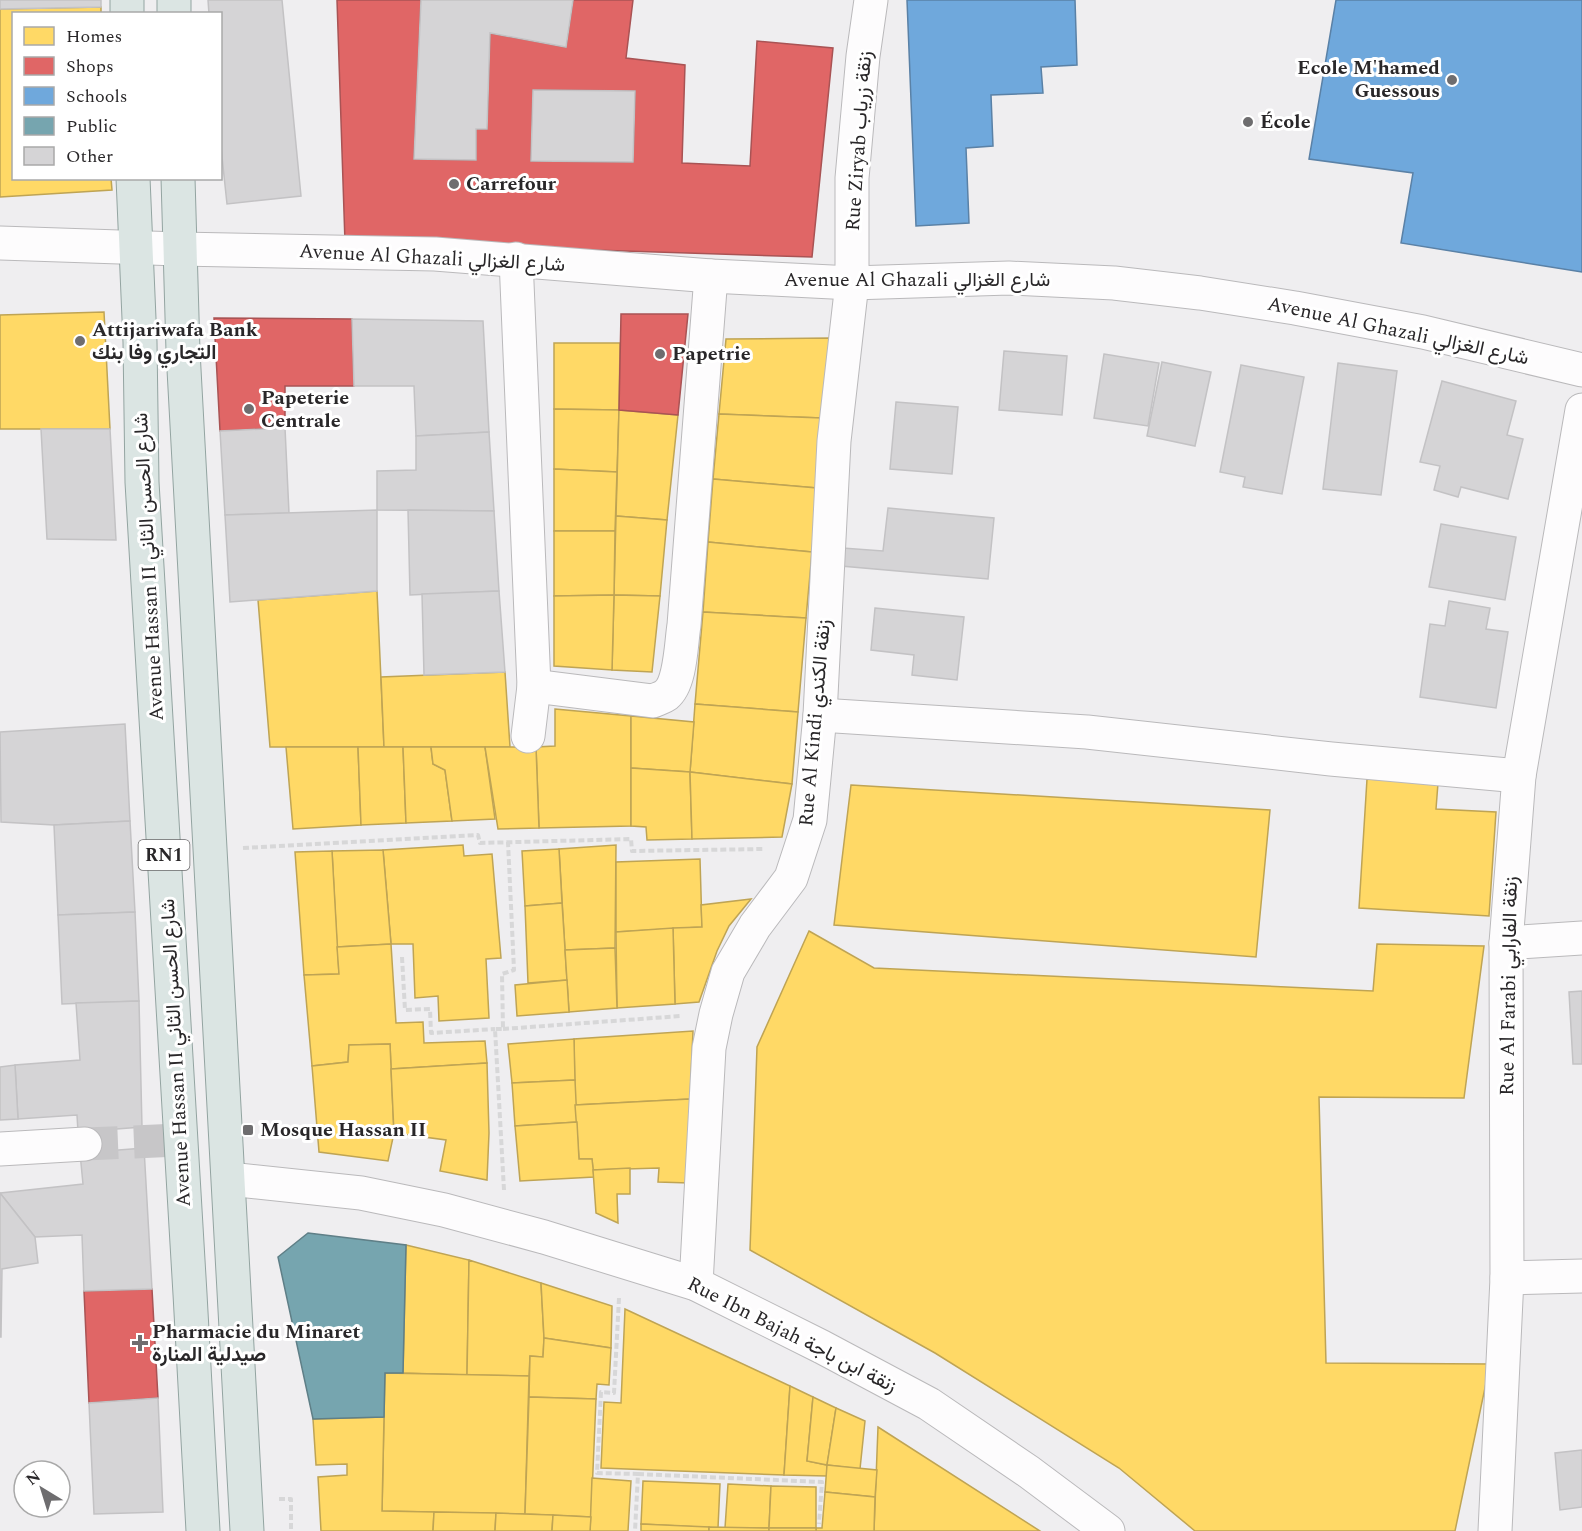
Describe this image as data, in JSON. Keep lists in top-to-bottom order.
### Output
{
  "streets": {
    "main road": ["Avenue Hassan II شارع الحسن الثاني", "RN1"],
    "street": [
      "Rue Ziryab زنقة زرياب",
      "Avenue Al Ghazali شارع الغزالي",
      "Rue Al Kindi زنقة الكندي",
      "Rue Al Farabi زنقة الفارابي",
      "Rue Ibn Bajah زنقة ابن باجة"
    ]
  },
  "crossings": [
    ["Rue Ziryab زنقة زرياب", "Avenue Al Ghazali شارع الغزالي"],
    ["Rue Ziryab زنقة زرياب", "Rue Al Kindi زنقة الكندي"],
    ["Avenue Al Ghazali شارع الغزالي", "Avenue Hassan II شارع الحسن الثاني"],
    ["Avenue Al Ghazali شارع الغزالي", "Rue Al Kindi زنقة الكندي"],
    ["Avenue Al Ghazali شارع الغزالي", "RN1"],
    ["Rue Al Kindi زنقة الكندي", "Rue Ibn Bajah زنقة ابن باجة"],
    ["RN1", "Rue Ibn Bajah زنقة ابن باجة"]
  ],
  "places": {
    "other": [
      "Ecole M'hamed Guessous",
      "École",
      "Carrefour",
      "Attijariwafa Bank التجاري وفا بنك",
      "Papetrie",
      "Papeterie Centrale"
    ],
    "transit": ["Mosque Hassan II"],
    "health": ["Pharmacie du Minaret صيدلية المنارة"]
  },
  "legend": [
    "Homes",
    "Shops",
    "Schools",
    "Public",
    "Other"
  ],
  "north": "top left"
}
